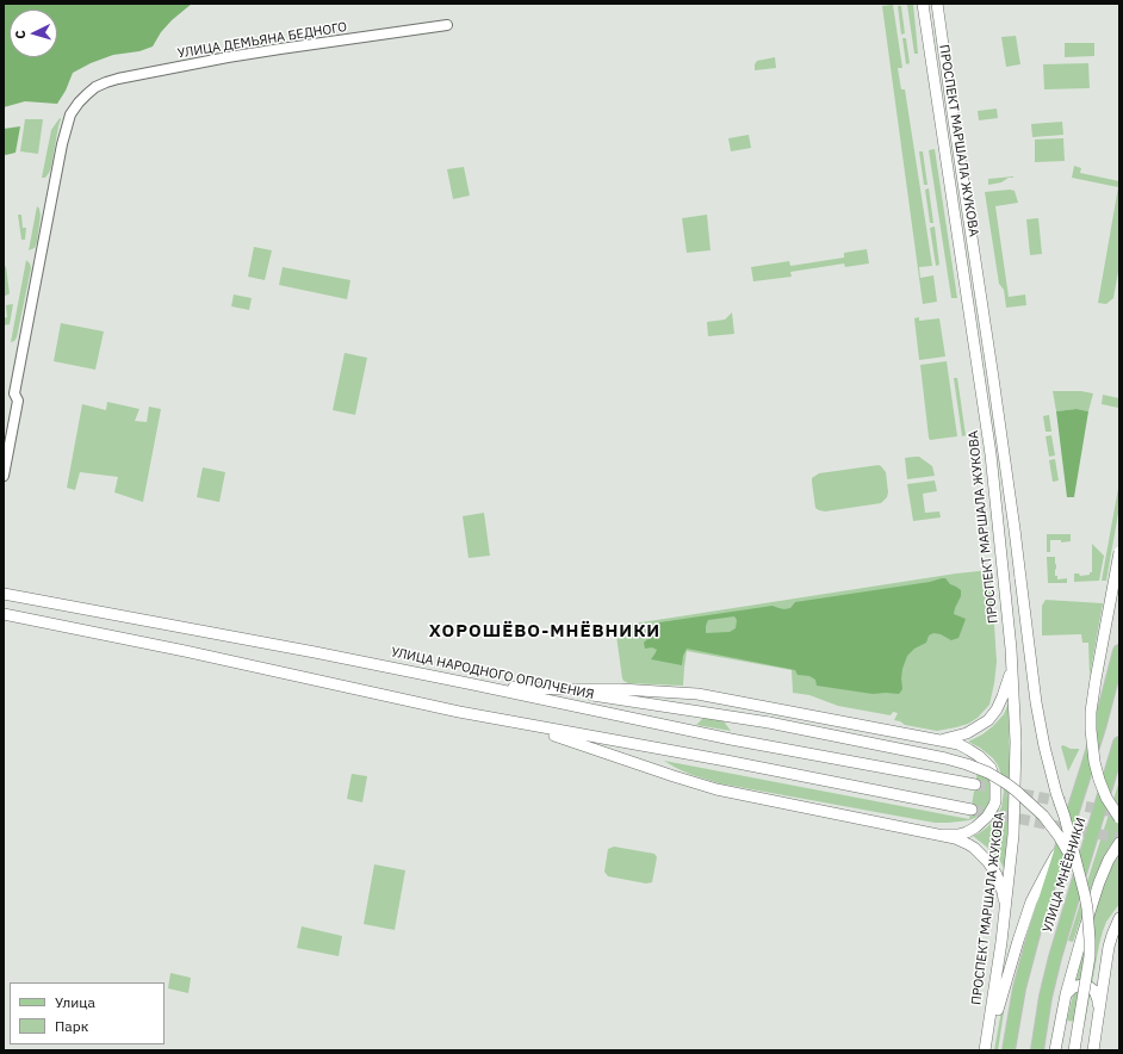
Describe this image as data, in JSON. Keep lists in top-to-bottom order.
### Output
{
  "streets": {
    "main road": ["ПРОСПЕКТ МАРШАЛА ЖУКОВА", "УЛИЦА НАРОДНОГО ОПОЛЧЕНИЯ", "УЛИЦА МНЁВНИКИ"],
    "street": ["УЛИЦА ДЕМЬЯНА БЕДНОГО"]
  },
  "districts": ["ХОРОШЁВО-МНЁВНИКИ"],
  "legend": ["Улица", "Парк"],
  "north": "left"
}
